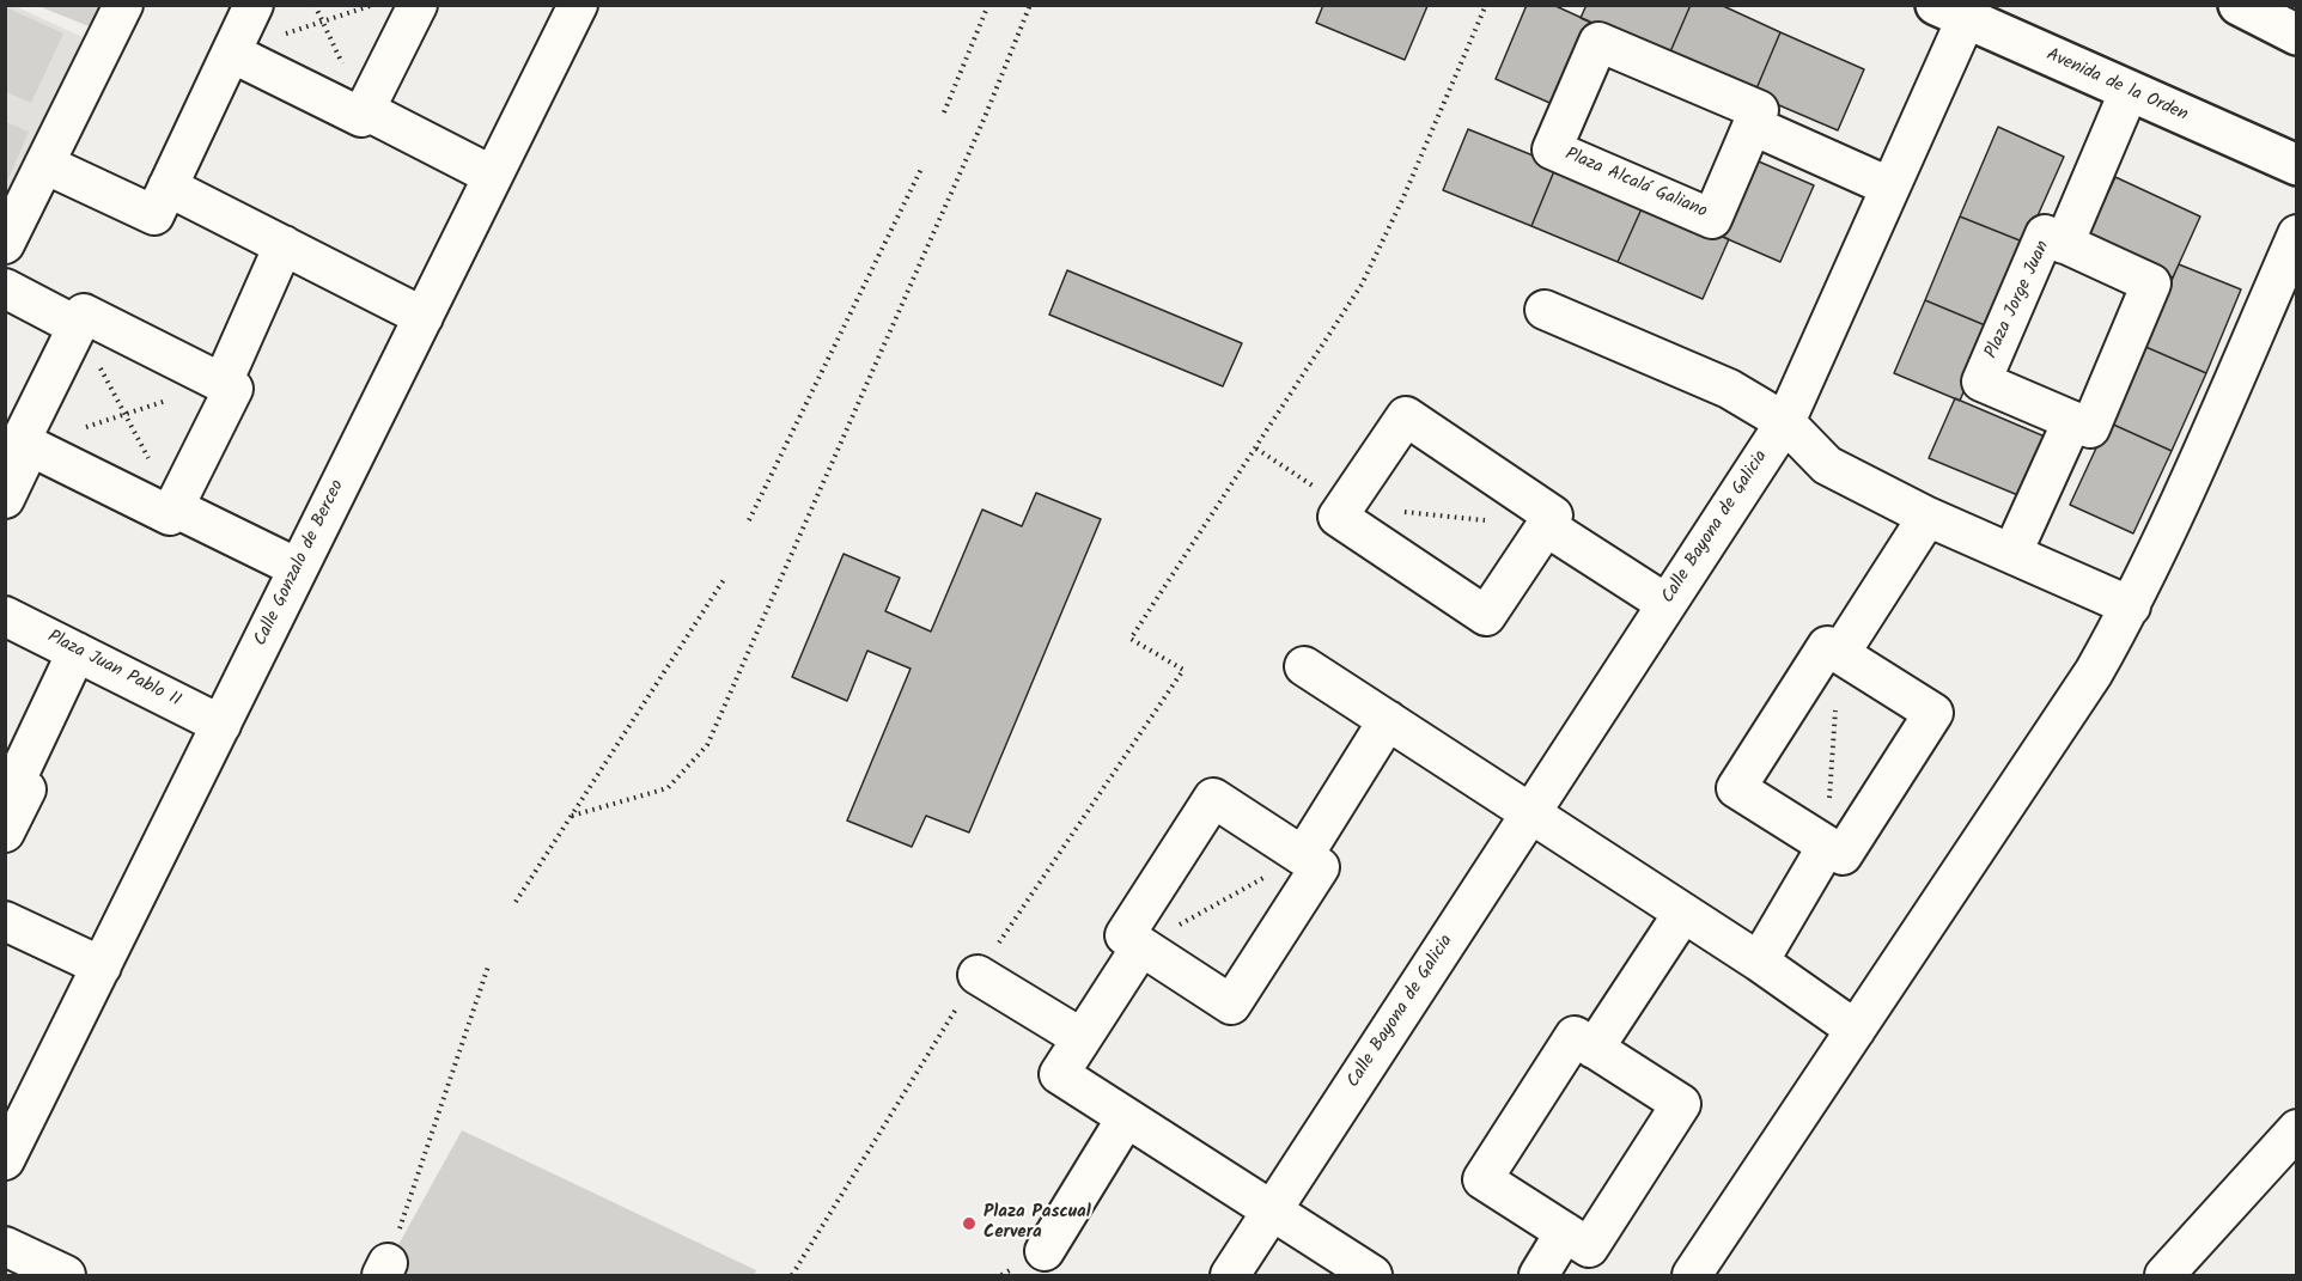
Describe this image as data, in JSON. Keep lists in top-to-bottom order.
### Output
{
  "streets": {
    "main road": ["Avenida de la Orden"],
    "street": [
      "Plaza Alcalá Galiano",
      "Plaza Jorge Juan",
      "Calle Bayona de Galicia",
      "Calle Gonzalo de Berceo",
      "Plaza Juan Pablo II"
    ]
  },
  "crossings": [
    ["Avenida de la Orden", "Calle Bayona de Galicia"],
    ["Calle Gonzalo de Berceo", "Plaza Juan Pablo II"]
  ],
  "places": ["Plaza Pascual Cervera"]
}
